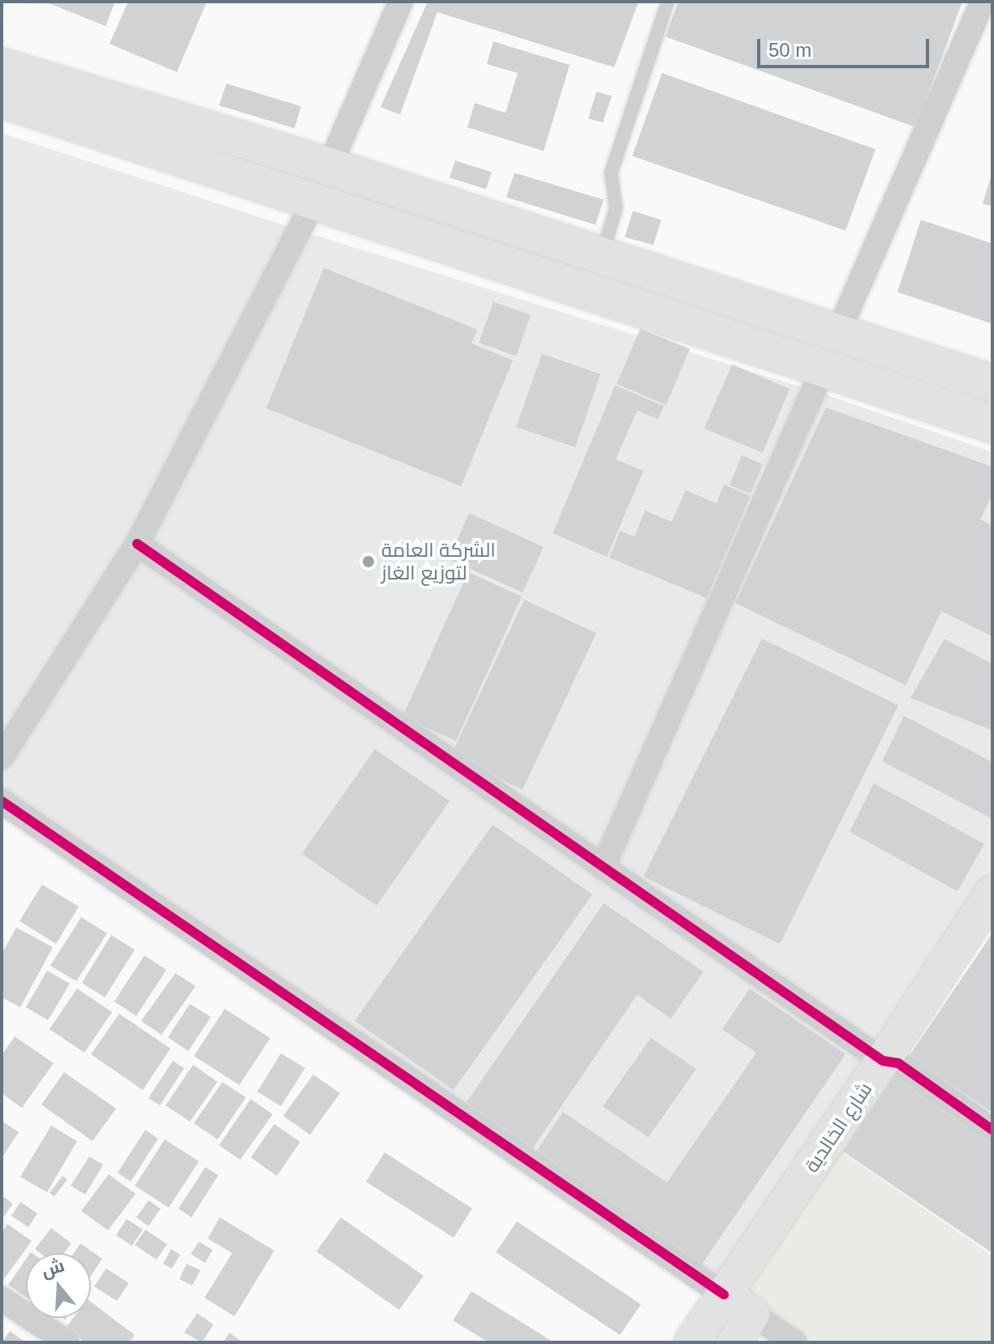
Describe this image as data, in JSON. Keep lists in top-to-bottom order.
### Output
{
  "streets": {
    "main road": ["شارع الخالدية"]
  },
  "places": ["الشركة العامة لتوزيع الغاز"],
  "scale_bar": "50 m",
  "north": "top"
}
